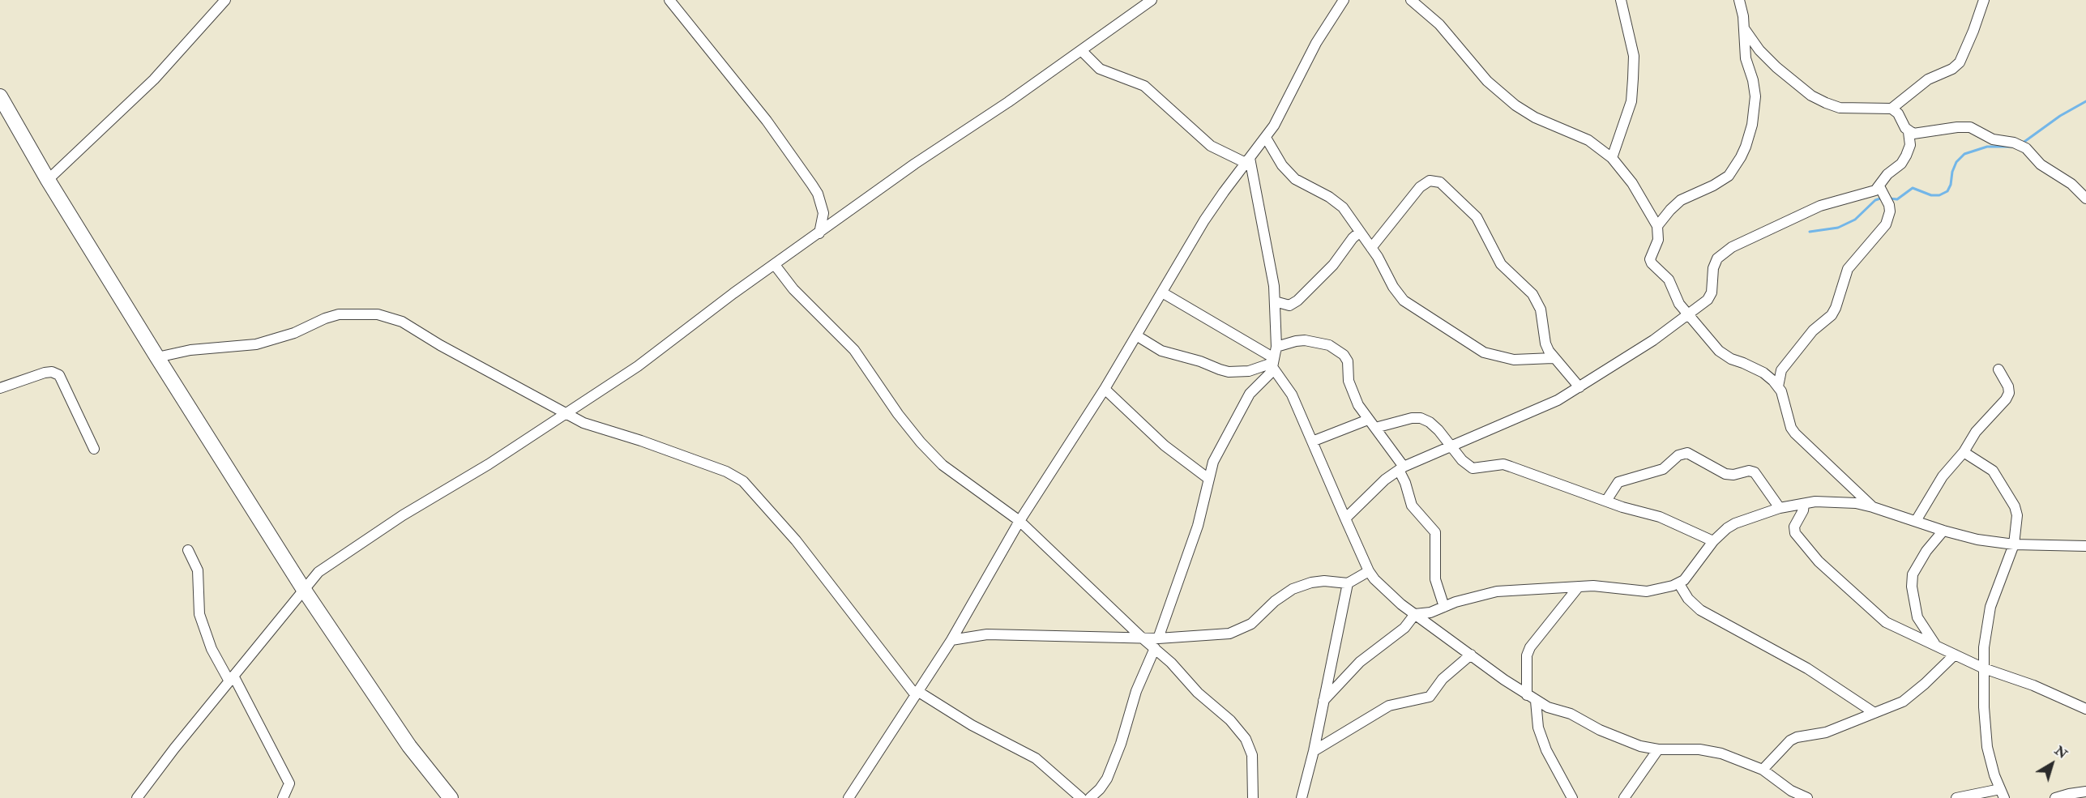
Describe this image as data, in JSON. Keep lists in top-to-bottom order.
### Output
{
  "north": "top right"
}
